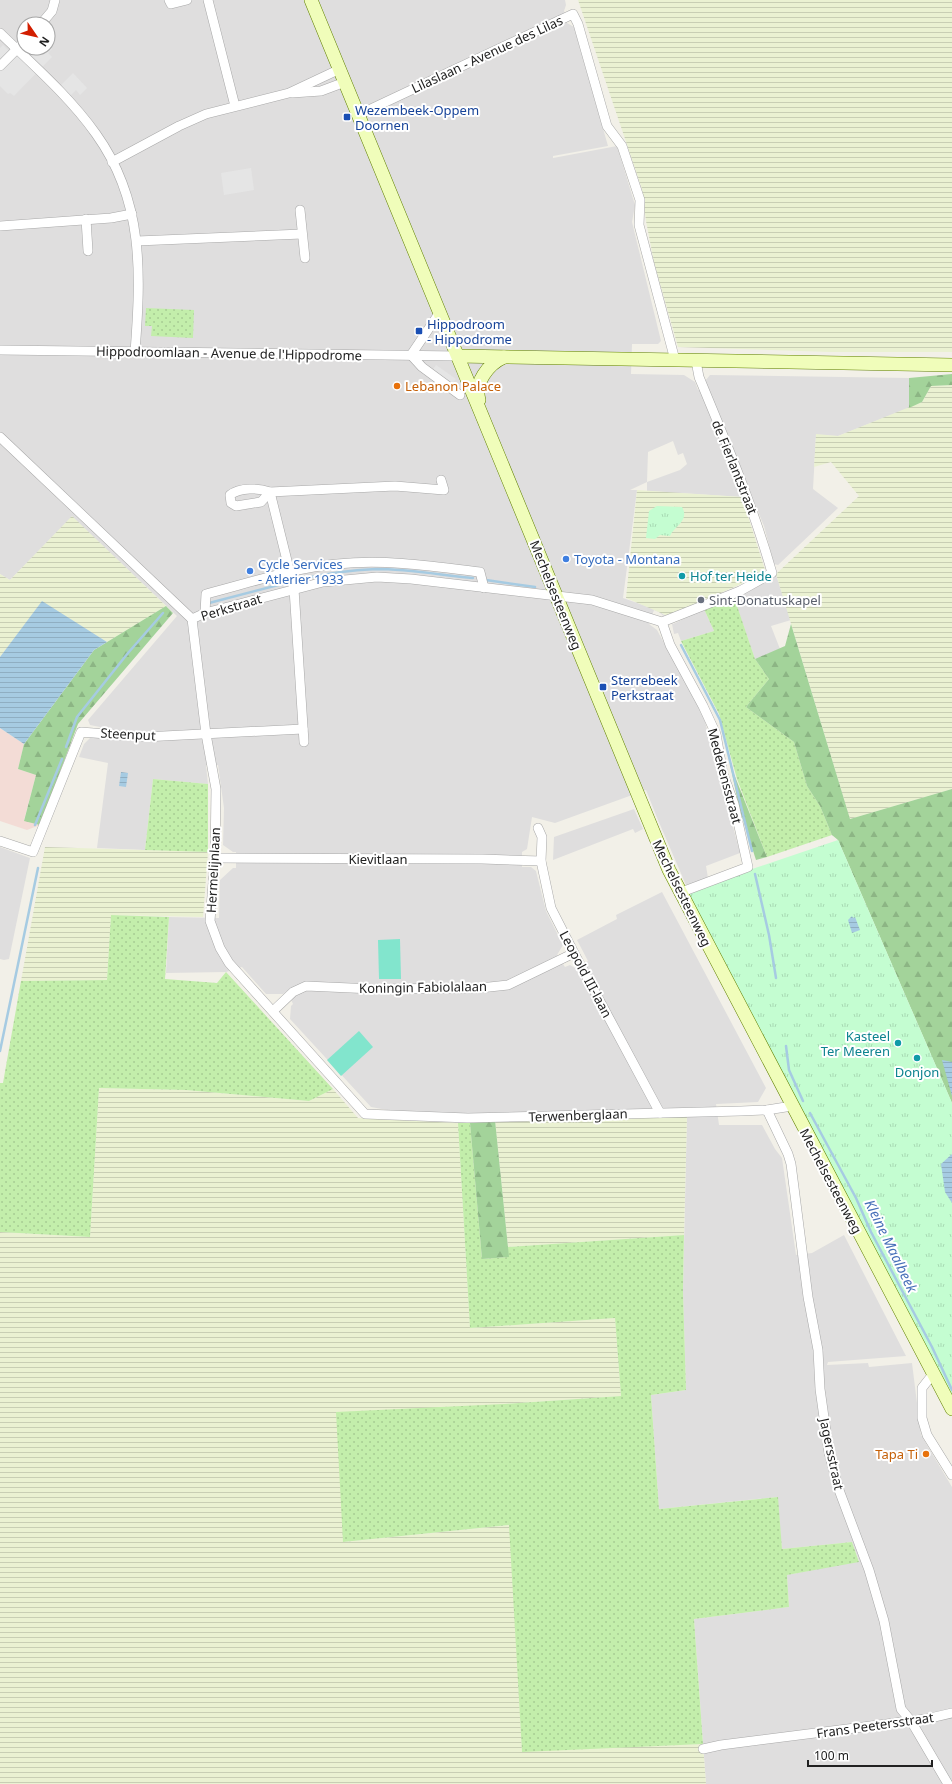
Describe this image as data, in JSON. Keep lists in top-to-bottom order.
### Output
{
  "streets": {
    "main road": ["Mechelsesteenweg"],
    "street": [
      "Lilaslaan - Avenue des Lilas",
      "Hippodroomlaan - Avenue de l'Hippodrome",
      "de Fierlantstraat",
      "Perkstraat",
      "Steenput",
      "Medekensstraat",
      "Kievitlaan",
      "Hermelijnlaan",
      "Leopold III-laan",
      "Koningin Fabiolalaan",
      "Terwenberglaan",
      "Jagersstraat",
      "Frans Peetersstraat"
    ]
  },
  "crossings": [
    ["Lilaslaan - Avenue des Lilas", "Mechelsesteenweg"],
    ["Hippodroomlaan - Avenue de l'Hippodrome", "Mechelsesteenweg"],
    ["de Fierlantstraat", "Perkstraat"],
    ["de Fierlantstraat", "Medekensstraat"],
    ["Mechelsesteenweg", "Perkstraat"],
    ["Mechelsesteenweg", "Medekensstraat"],
    ["Mechelsesteenweg", "Terwenberglaan"],
    ["Perkstraat", "Medekensstraat"],
    ["Perkstraat", "Hermelijnlaan"],
    ["Steenput", "Hermelijnlaan"],
    ["Kievitlaan", "Hermelijnlaan"],
    ["Kievitlaan", "Leopold III-laan"],
    ["Hermelijnlaan", "Koningin Fabiolalaan"],
    ["Hermelijnlaan", "Terwenberglaan"],
    ["Leopold III-laan", "Koningin Fabiolalaan"],
    ["Leopold III-laan", "Terwenberglaan"],
    ["Terwenberglaan", "Jagersstraat"],
    ["Jagersstraat", "Frans Peetersstraat"]
  ],
  "water": ["Kleine Maalbeek"],
  "places": {
    "transit": ["Wezembeek-Oppem Doornen", "Hippodroom - Hippodrome", "Sterrebeek Perkstraat"],
    "other": [
      "Lebanon Palace",
      "Toyota - Montana",
      "Cycle Services - Atlerier 1933",
      "Hof ter Heide",
      "Sint-Donatuskapel",
      "Kasteel Ter Meeren",
      "Donjon",
      "Tapa Ti"
    ]
  },
  "scale_bar": "100 m",
  "north": "bottom right"
}
